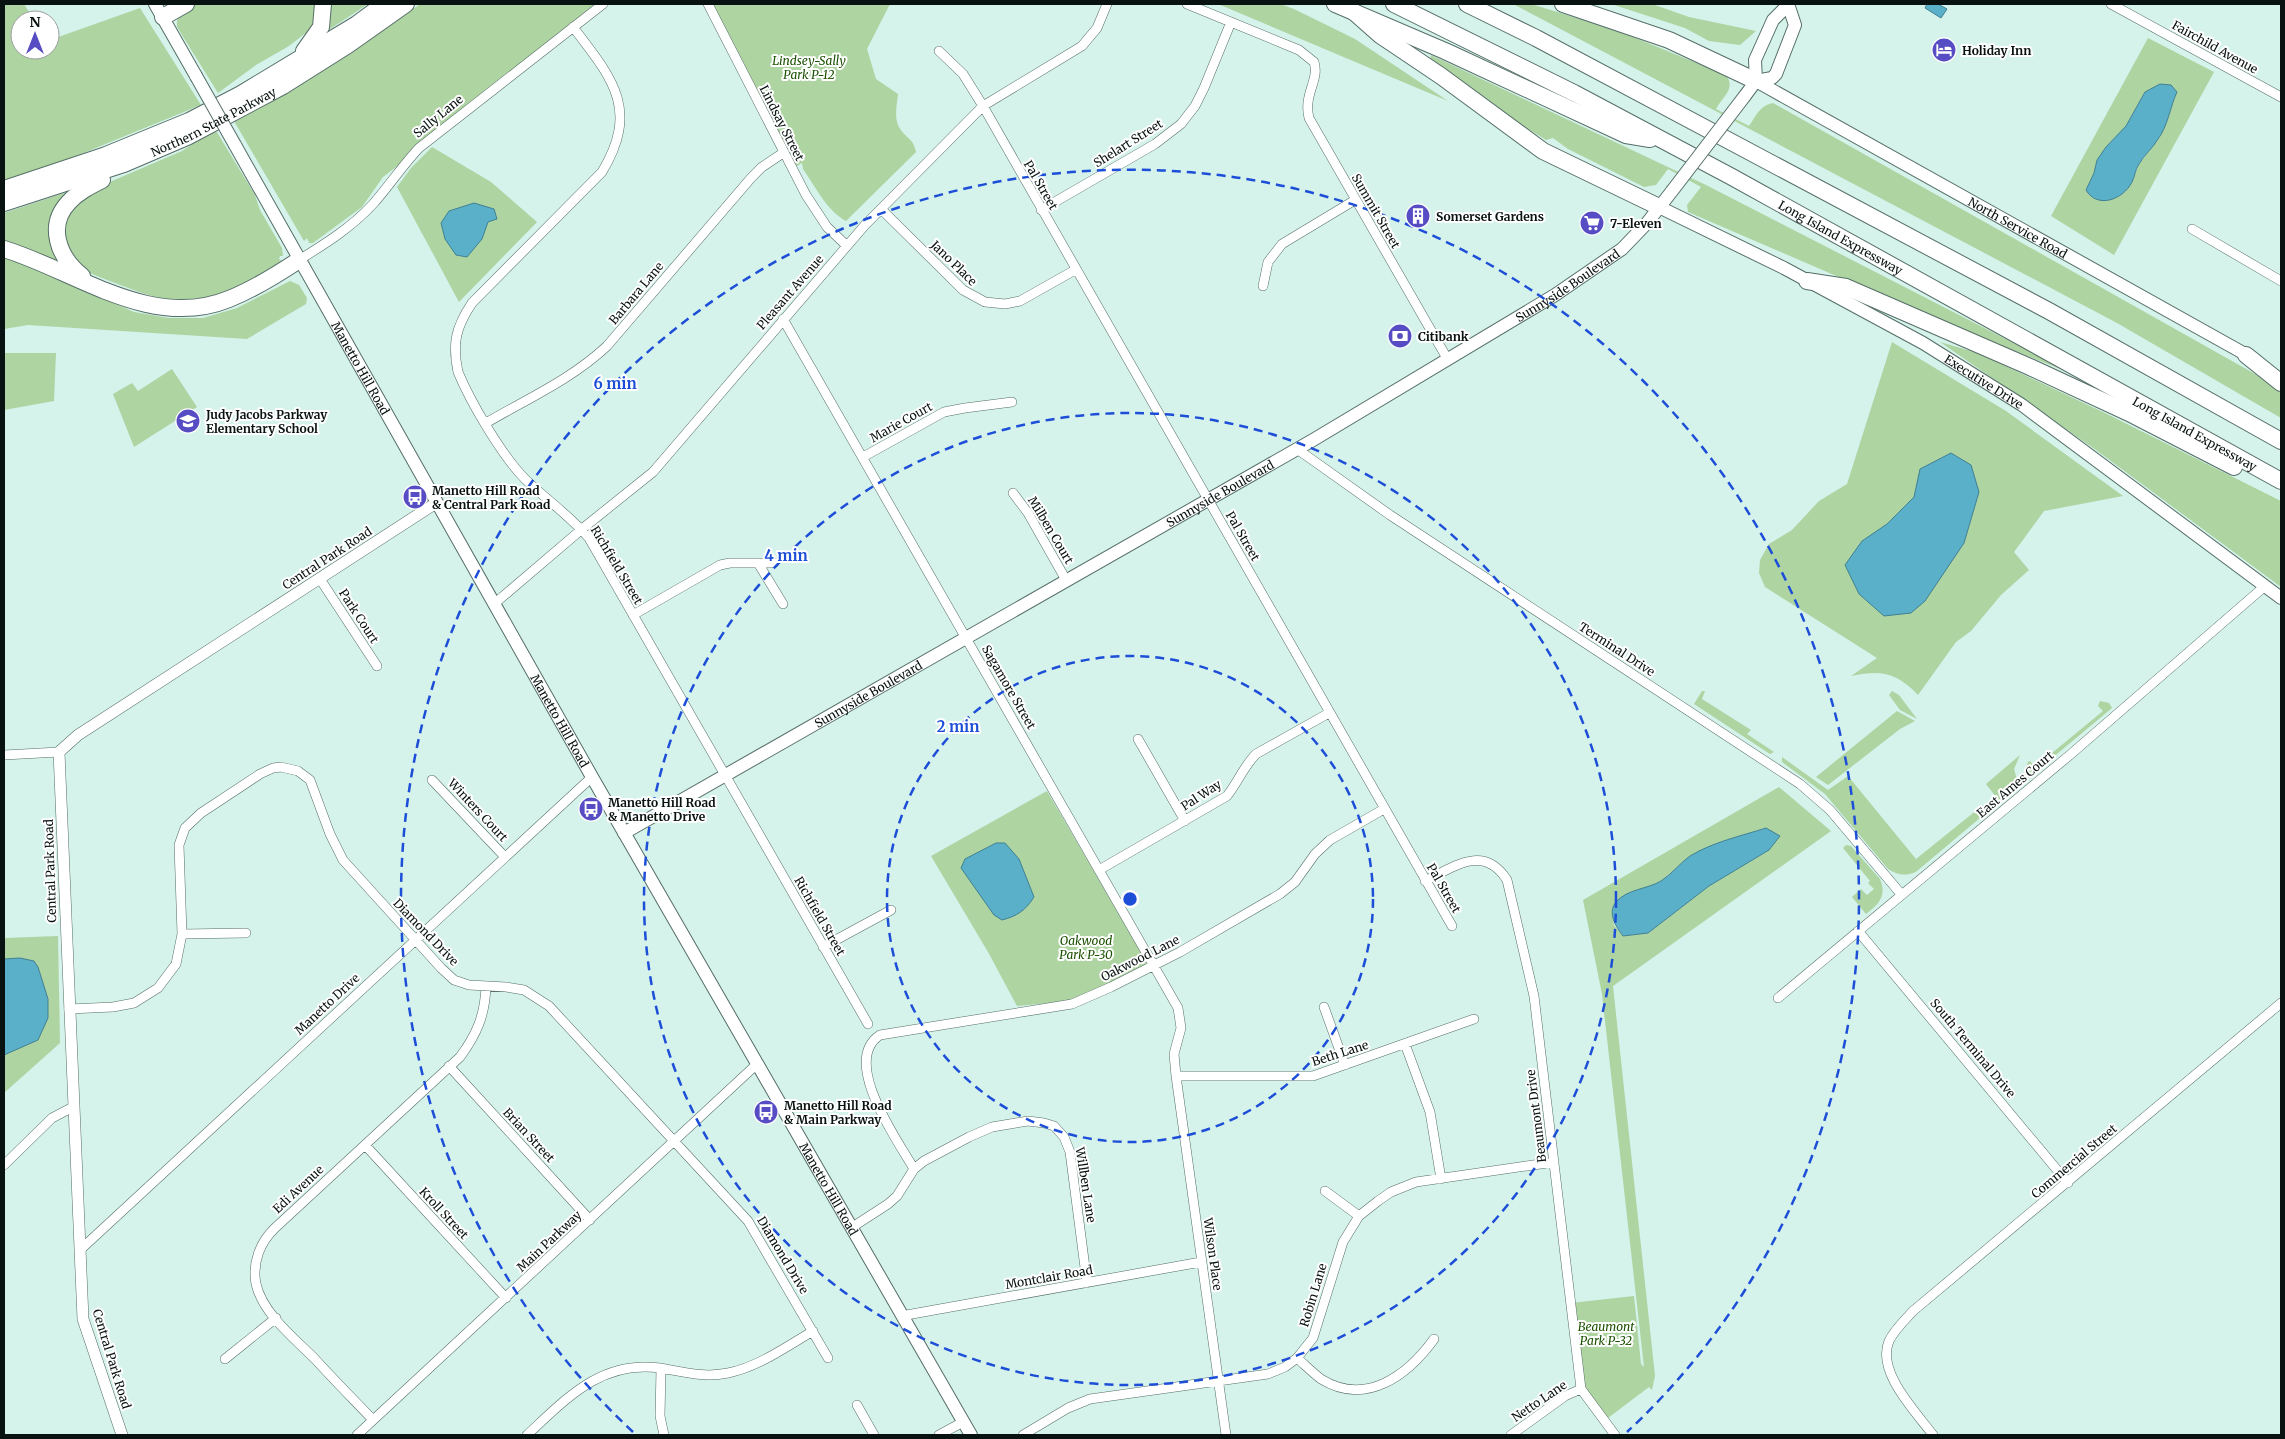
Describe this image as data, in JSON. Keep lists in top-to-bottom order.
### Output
{
  "streets": {
    "highway": ["Northern State Parkway", "Long Island Expressway"],
    "main road": [
      "North Service Road",
      "Sunnyside Boulevard",
      "Manetto Hill Road",
      "Executive Drive"
    ],
    "street": [
      "Fairchild Avenue",
      "Sally Lane",
      "Lindsay Street",
      "Shelart Street",
      "Pal Street",
      "Summit Street",
      "Jano Place",
      "Pleasant Avenue",
      "Barbara Lane",
      "Marie Court",
      "Milben Court",
      "Central Park Road",
      "Richfield Street",
      "Park Court",
      "Terminal Drive",
      "Sagamore Street",
      "East Ames Court",
      "Pal Way",
      "Winters Court",
      "Diamond Drive",
      "Oakwood Lane",
      "Manetto Drive",
      "South Terminal Drive",
      "Beth Lane",
      "Beaumont Drive",
      "Brian Street",
      "Commercial Street",
      "Willben Lane",
      "Edi Avenue",
      "Kroll Street",
      "Main Parkway",
      "Wilson Place",
      "Montclair Road",
      "Robin Lane",
      "Netto Lane"
    ]
  },
  "crossings": [
    ["Sally Lane", "Manetto Hill Road"],
    ["Sally Lane", "Richfield Street"],
    ["Lindsay Street", "Pleasant Avenue"],
    ["Lindsay Street", "Barbara Lane"],
    ["Shelart Street", "Pal Street"],
    ["Shelart Street", "Summit Street"],
    ["Pal Street", "Jano Place"],
    ["Pal Street", "Sunnyside Boulevard"],
    ["Pal Street", "Pleasant Avenue"],
    ["Pal Street", "Pal Way"],
    ["Pal Street", "Oakwood Lane"],
    ["Pal Street", "Beaumont Drive"],
    ["Summit Street", "Sunnyside Boulevard"],
    ["North Service Road", "Sunnyside Boulevard"],
    ["Jano Place", "Pleasant Avenue"],
    ["Sunnyside Boulevard", "Manetto Hill Road"],
    ["Sunnyside Boulevard", "Executive Drive"],
    ["Sunnyside Boulevard", "Milben Court"],
    ["Sunnyside Boulevard", "Richfield Street"],
    ["Sunnyside Boulevard", "Terminal Drive"],
    ["Sunnyside Boulevard", "Sagamore Street"],
    ["Pleasant Avenue", "Manetto Hill Road"],
    ["Pleasant Avenue", "Richfield Street"],
    ["Pleasant Avenue", "Sagamore Street"],
    ["Barbara Lane", "Richfield Street"],
    ["Manetto Hill Road", "Central Park Road"],
    ["Manetto Hill Road", "Manetto Drive"],
    ["Manetto Hill Road", "Willben Lane"],
    ["Manetto Hill Road", "Main Parkway"],
    ["Manetto Hill Road", "Montclair Road"],
    ["Executive Drive", "East Ames Court"],
    ["Marie Court", "Sagamore Street"],
    ["Central Park Road", "Park Court"],
    ["Central Park Road", "Diamond Drive"],
    ["Central Park Road", "Manetto Drive"],
    ["Terminal Drive", "East Ames Court"],
    ["Sagamore Street", "Pal Way"],
    ["Sagamore Street", "Oakwood Lane"],
    ["Sagamore Street", "Beth Lane"],
    ["Sagamore Street", "Wilson Place"],
    ["East Ames Court", "South Terminal Drive"],
    ["Winters Court", "Manetto Drive"],
    ["Diamond Drive", "Manetto Drive"],
    ["Diamond Drive", "Edi Avenue"],
    ["Diamond Drive", "Main Parkway"],
    ["Oakwood Lane", "Willben Lane"],
    ["South Terminal Drive", "Commercial Street"],
    ["Beth Lane", "Wilson Place"],
    ["Beaumont Drive", "Robin Lane"],
    ["Beaumont Drive", "Netto Lane"],
    ["Brian Street", "Edi Avenue"],
    ["Brian Street", "Main Parkway"],
    ["Willben Lane", "Montclair Road"],
    ["Edi Avenue", "Kroll Street"],
    ["Edi Avenue", "Main Parkway"],
    ["Kroll Street", "Main Parkway"],
    ["Wilson Place", "Montclair Road"],
    ["Wilson Place", "Robin Lane"]
  ],
  "parks": ["Lindsey-Sally Park P-12", "Oakwood Park P-30", "Beaumont Park P-32"],
  "places": {
    "hotel": ["Holiday Inn"],
    "building": ["Somerset Gardens"],
    "supermarket": ["7-Eleven"],
    "bank": ["Citibank"],
    "school or university": ["Judy Jacobs Parkway Elementary School"],
    "bus stop": ["Manetto Hill Road & Central Park Road", "Manetto Hill Road & Manetto Drive", "Manetto Hill Road & Main Parkway"]
  },
  "north": "top",
  "rings": ["6 min", "4 min", "2 min"]
}
